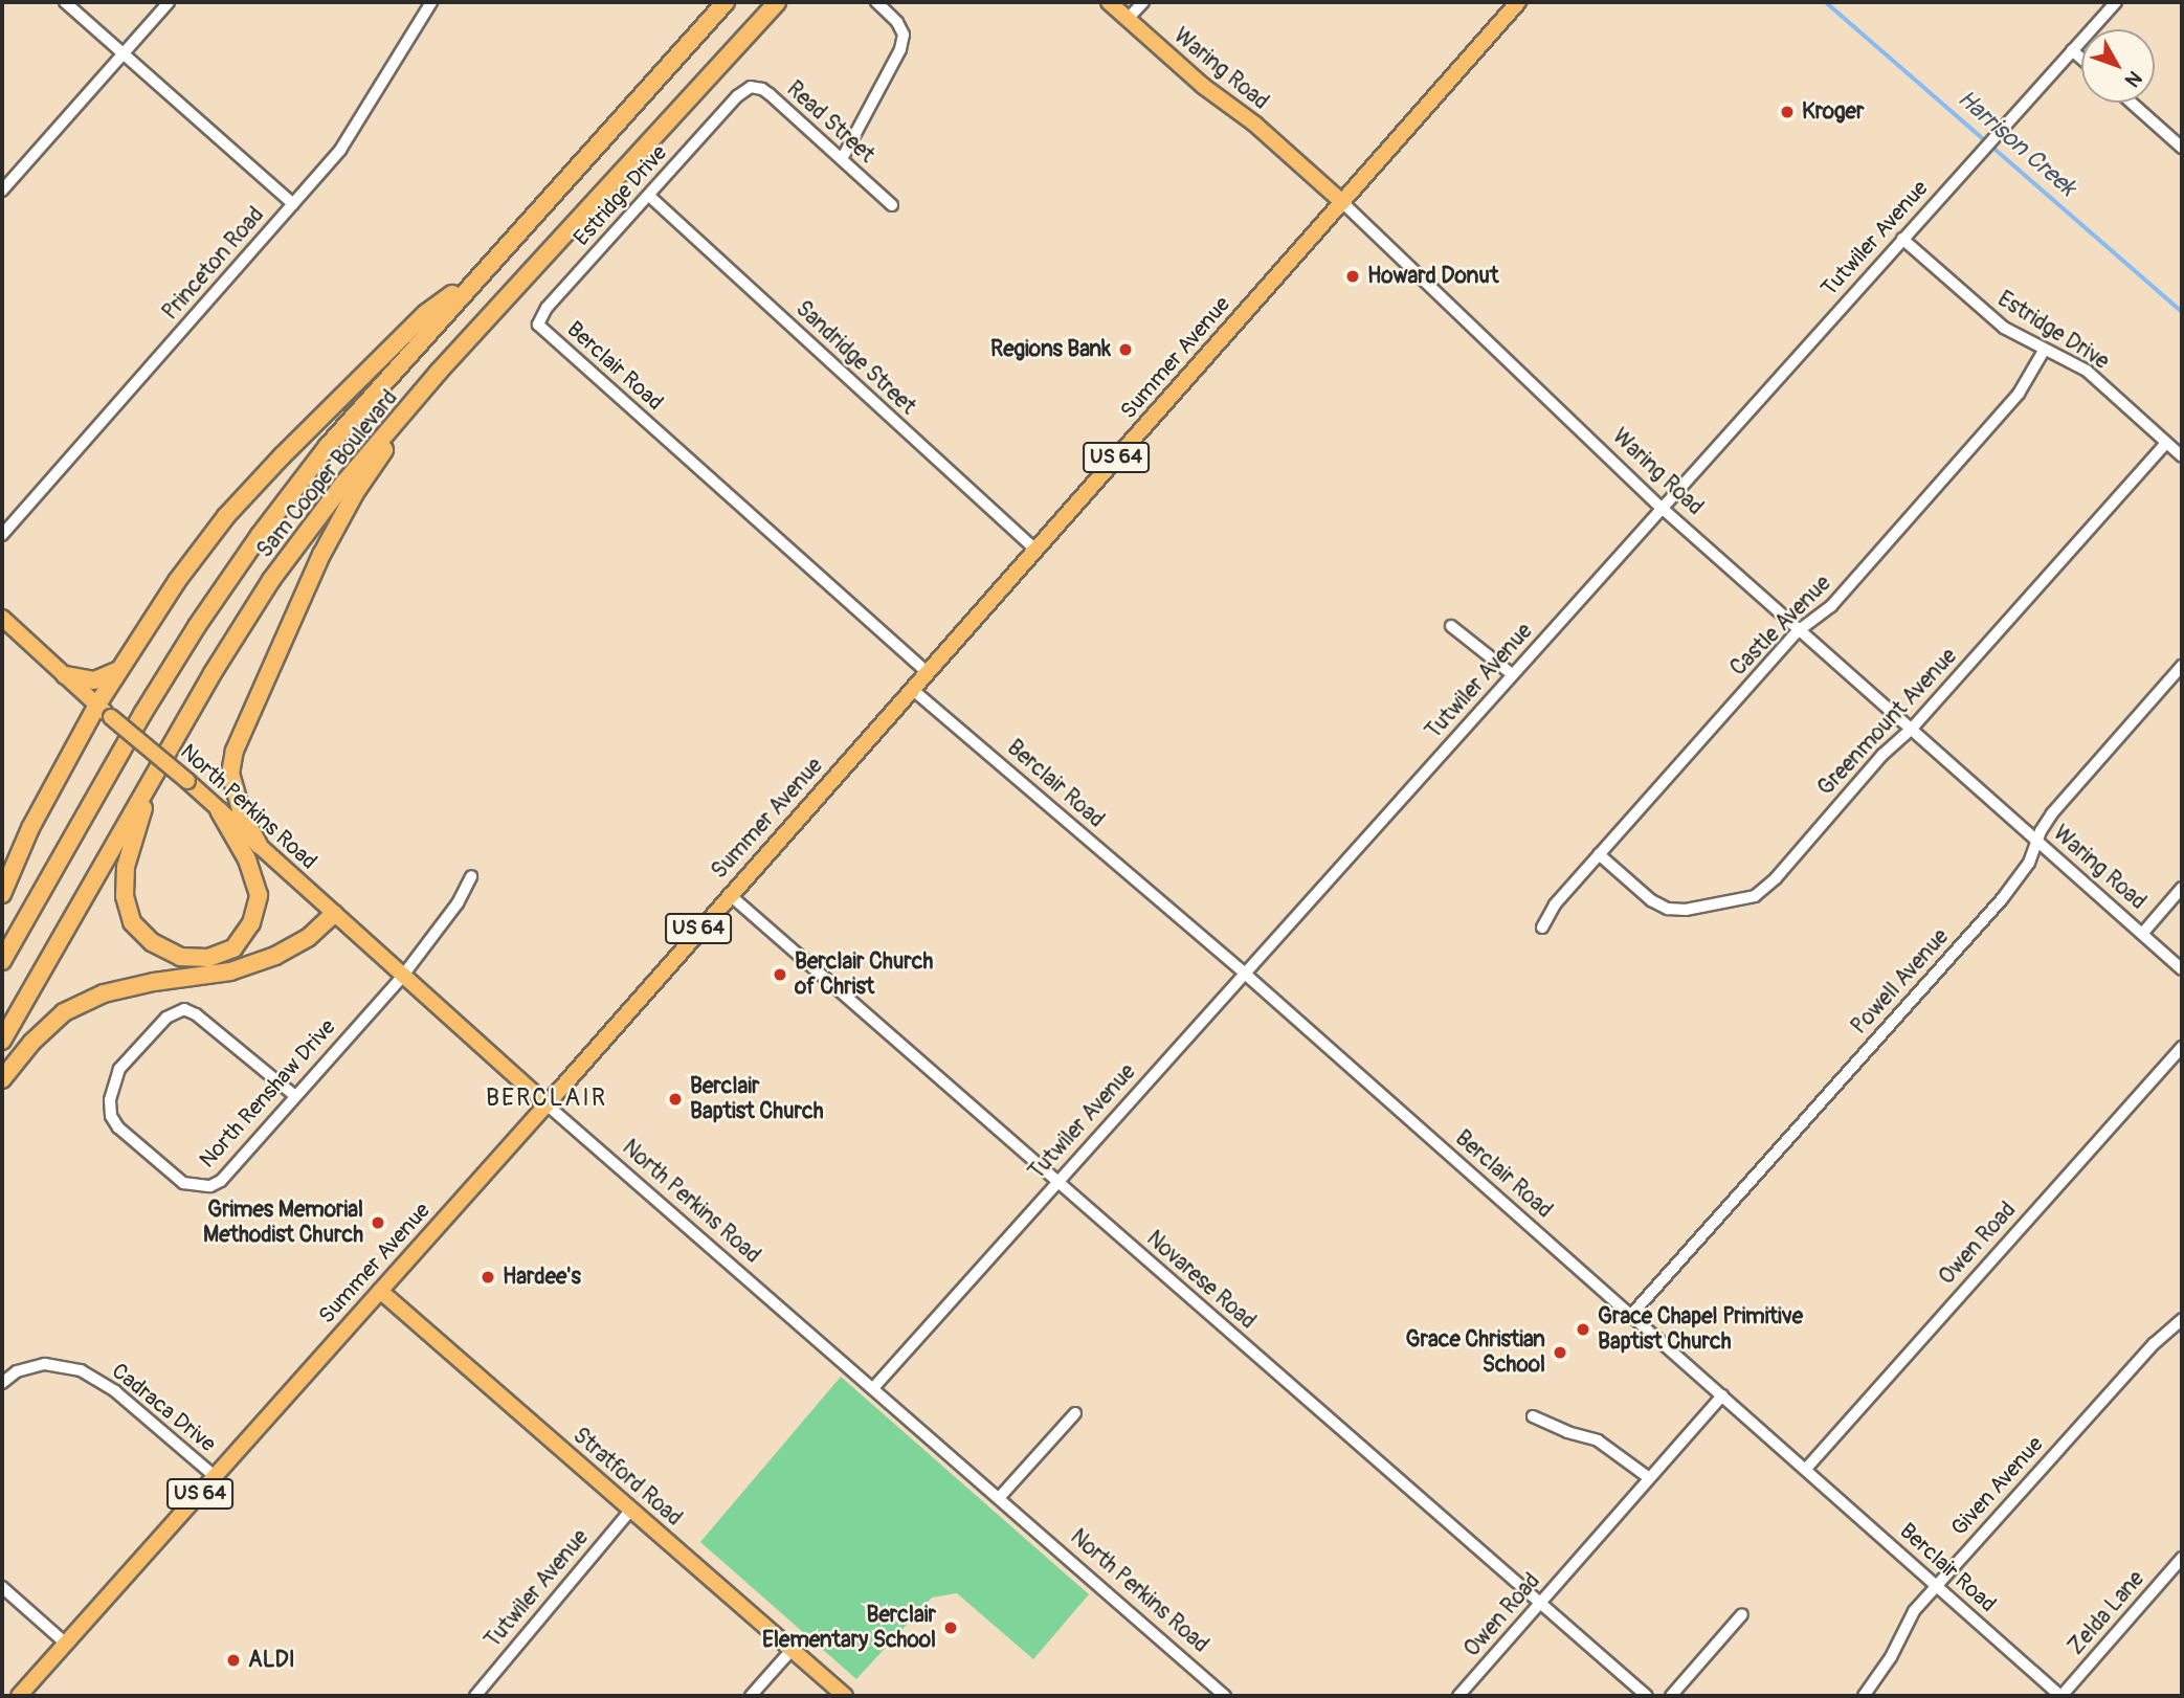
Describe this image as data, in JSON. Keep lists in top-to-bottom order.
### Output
{
  "streets": {
    "highway": ["Sam Cooper Boulevard"],
    "main road": [
      "Waring Road",
      "Summer Avenue",
      "US 64",
      "North Perkins Road",
      "Stratford Road"
    ],
    "street": [
      "Read Street",
      "Estridge Drive",
      "Tutwiler Avenue",
      "Princeton Road",
      "Sandridge Street",
      "Berclair Road",
      "Castle Avenue",
      "Greenmount Avenue",
      "Powell Avenue",
      "North Renshaw Drive",
      "Owen Road",
      "Novarese Road",
      "Cadraca Drive",
      "Given Avenue",
      "Zelda Lane"
    ]
  },
  "crossings": [
    ["Waring Road", "Tutwiler Avenue"],
    ["Waring Road", "Summer Avenue"],
    ["Waring Road", "Castle Avenue"],
    ["Waring Road", "Greenmount Avenue"],
    ["Waring Road", "Powell Avenue"],
    ["Read Street", "Estridge Drive"],
    ["Estridge Drive", "Tutwiler Avenue"],
    ["Estridge Drive", "Sandridge Street"],
    ["Estridge Drive", "Berclair Road"],
    ["Estridge Drive", "Castle Avenue"],
    ["Estridge Drive", "Greenmount Avenue"],
    ["Tutwiler Avenue", "Berclair Road"],
    ["Tutwiler Avenue", "North Perkins Road"],
    ["Tutwiler Avenue", "Novarese Road"],
    ["Tutwiler Avenue", "Stratford Road"],
    ["Sandridge Street", "Summer Avenue"],
    ["Summer Avenue", "Berclair Road"],
    ["Summer Avenue", "North Perkins Road"],
    ["Summer Avenue", "Novarese Road"],
    ["Summer Avenue", "Cadraca Drive"],
    ["Summer Avenue", "Stratford Road"],
    ["Berclair Road", "Powell Avenue"],
    ["Berclair Road", "Owen Road"],
    ["Berclair Road", "Given Avenue"],
    ["Berclair Road", "Zelda Lane"],
    ["Castle Avenue", "Greenmount Avenue"],
    ["North Perkins Road", "North Renshaw Drive"],
    ["Owen Road", "Novarese Road"]
  ],
  "districts": ["BERCLAIR"],
  "water": ["Harrison Creek"],
  "places": [
    "Kroger",
    "Howard Donut",
    "Regions Bank",
    "Berclair Church of Christ",
    "Berclair Baptist Church",
    "Grimes Memorial Methodist Church",
    "Hardee's",
    "Grace Chapel Primitive Baptist Church",
    "Grace Christian School",
    "Berclair Elementary School",
    "ALDI"
  ],
  "north": "bottom right"
}
